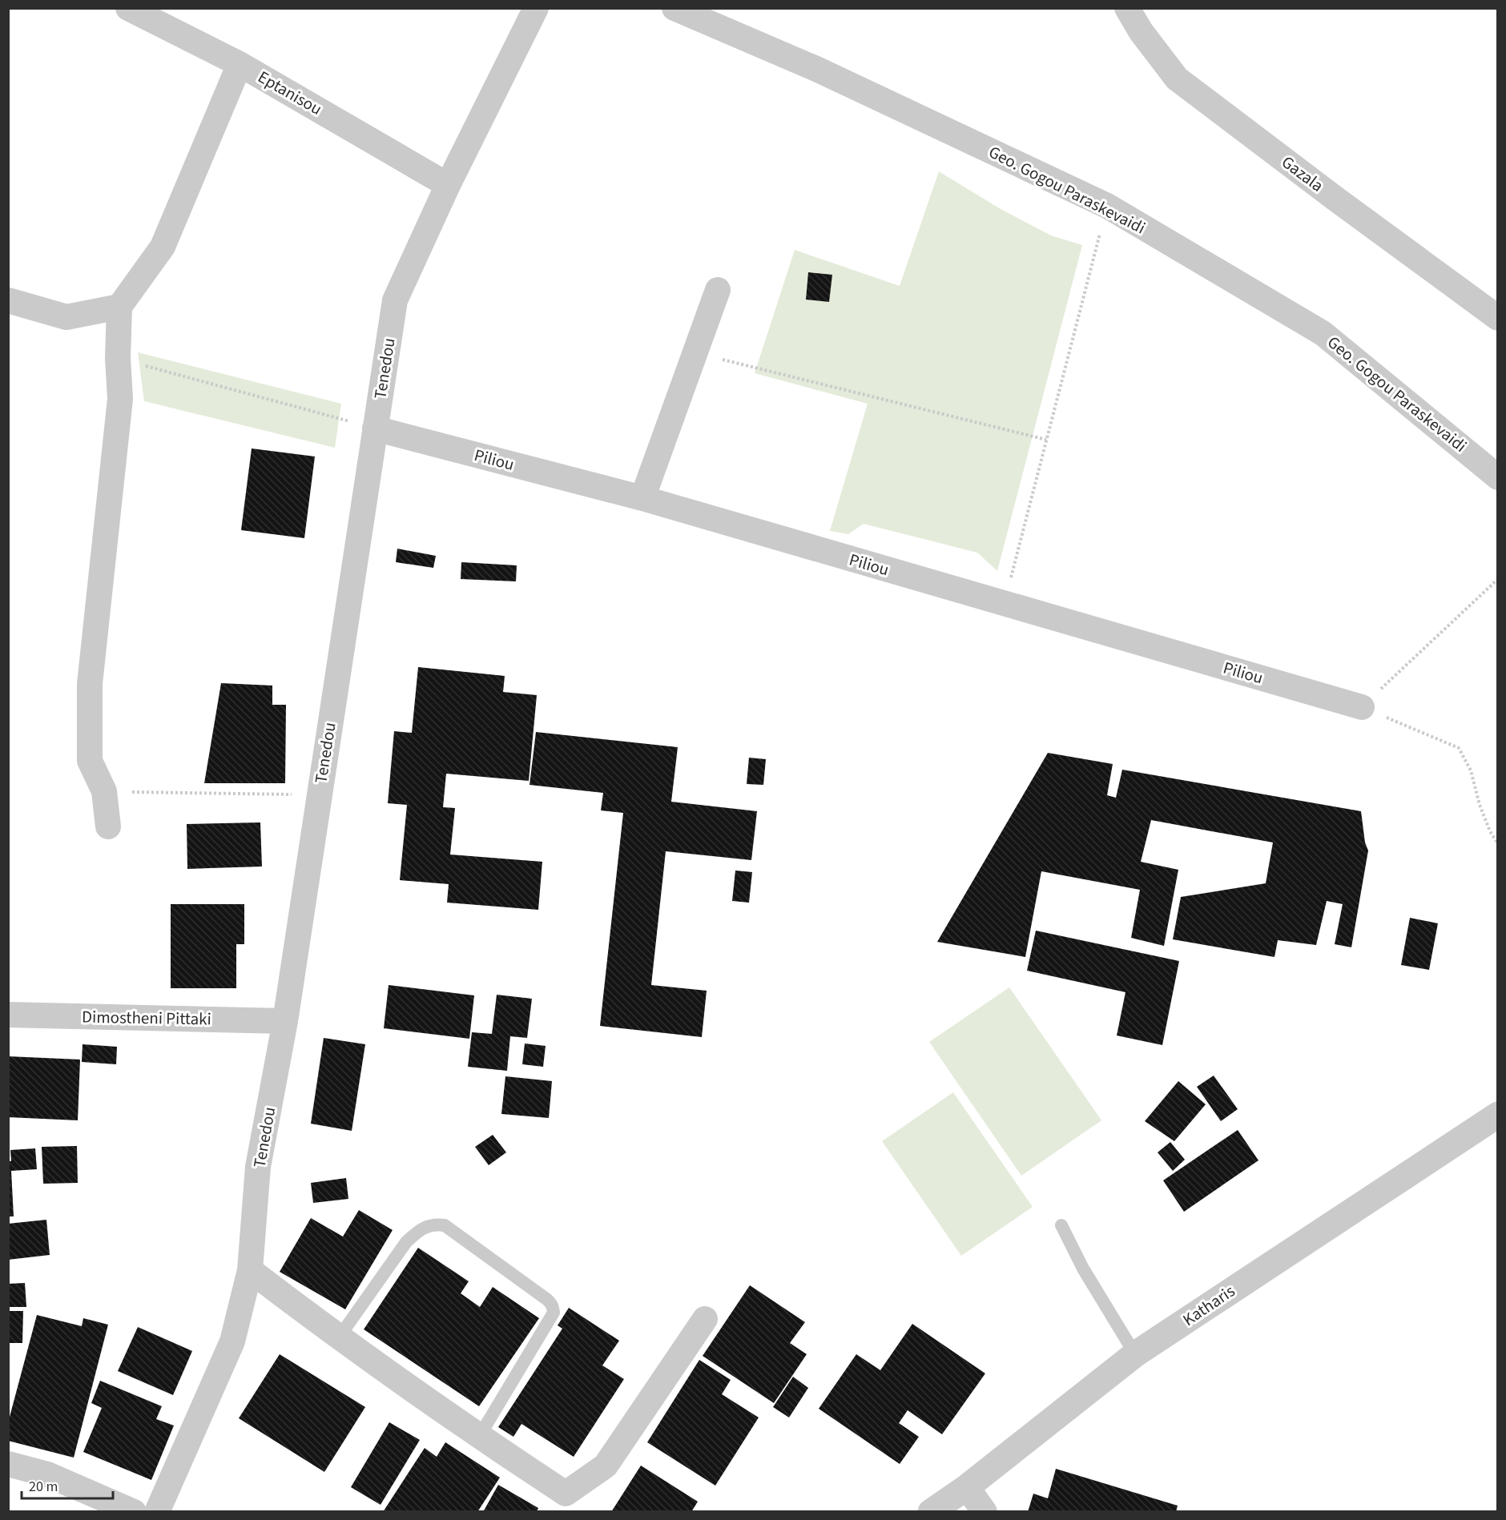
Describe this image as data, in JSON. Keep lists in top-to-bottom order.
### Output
{
  "streets": {
    "street": [
      "Eptanisou",
      "Gazala",
      "Geo. Gogou Paraskevaidi",
      "Tenedou",
      "Piliou",
      "Dimostheni Pittaki",
      "Katharis"
    ]
  },
  "crossings": [
    ["Eptanisou", "Tenedou"],
    ["Tenedou", "Piliou"],
    ["Tenedou", "Dimostheni Pittaki"]
  ],
  "scale_bar": "20 m"
}
